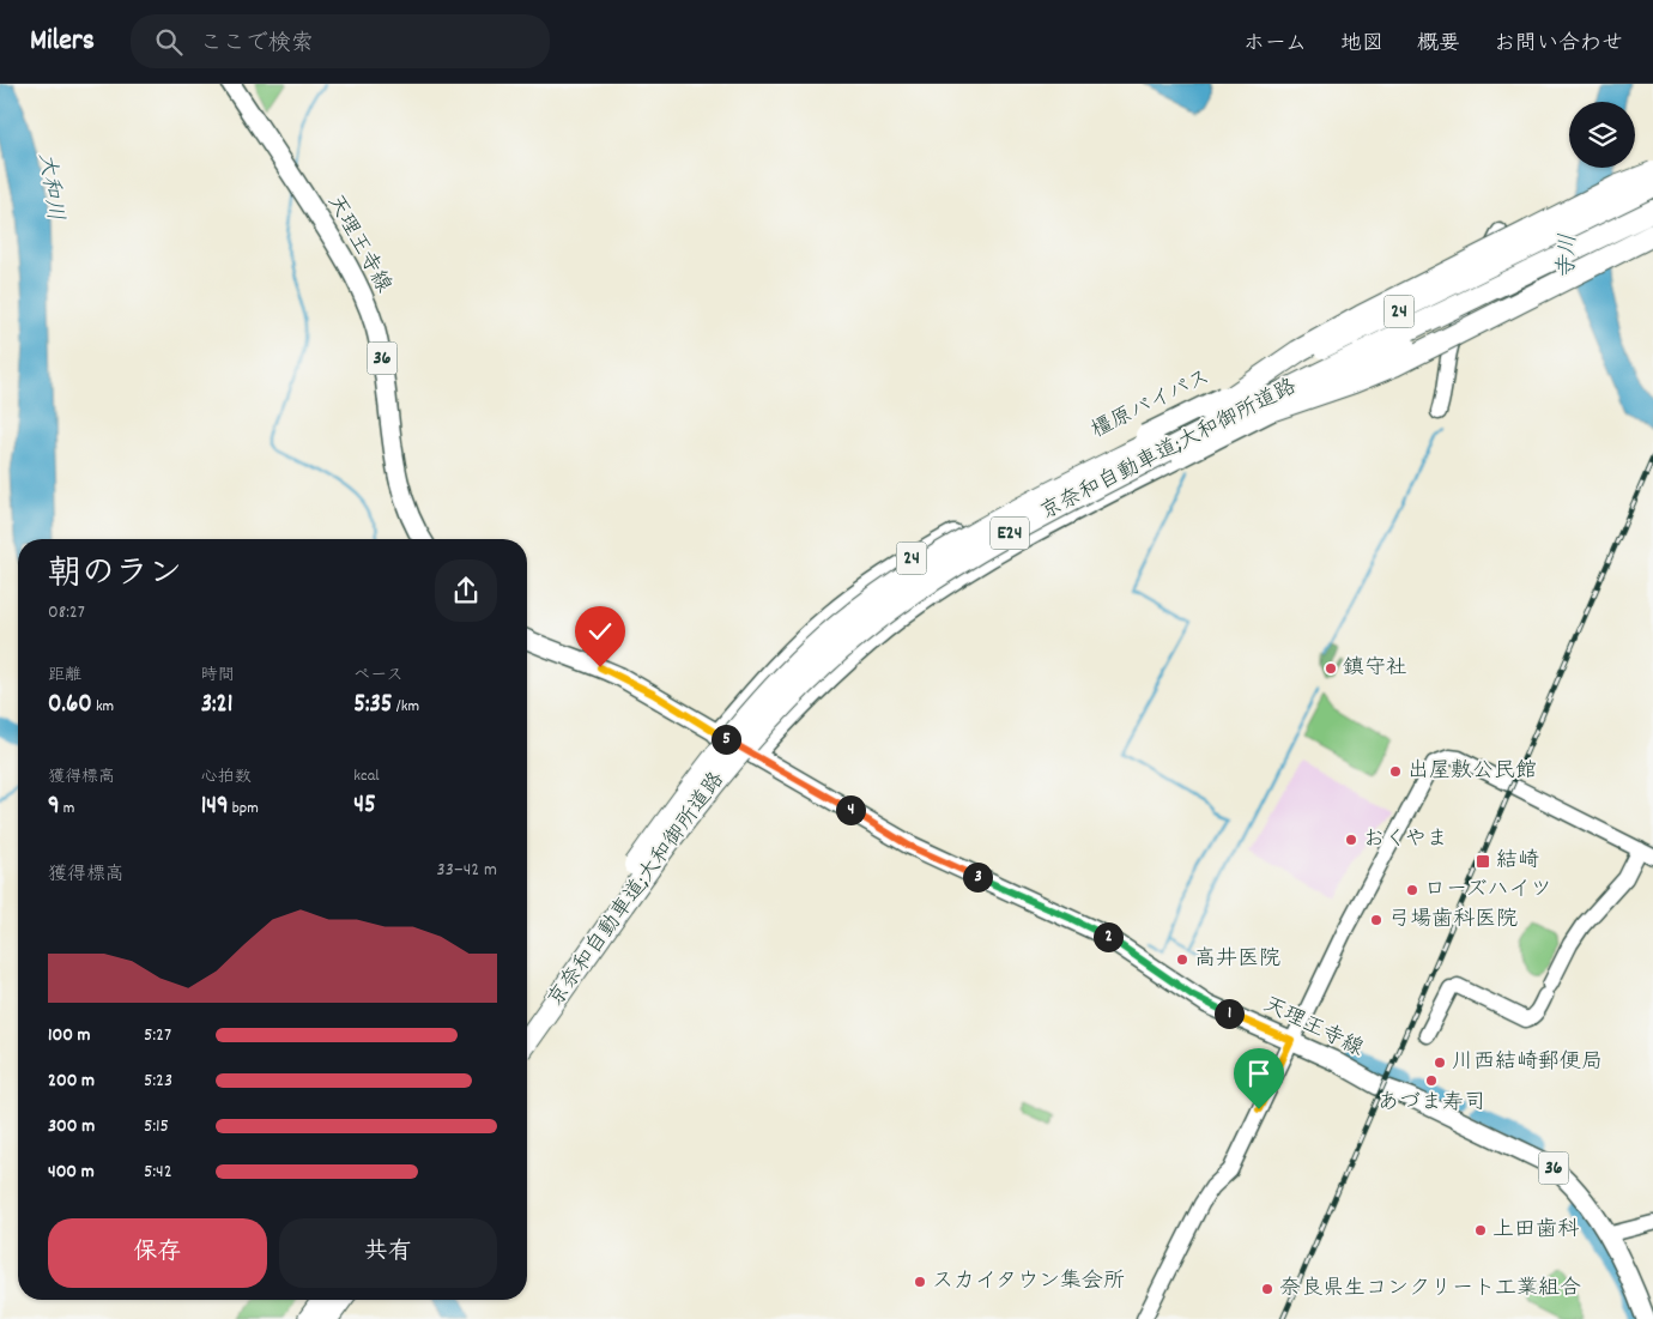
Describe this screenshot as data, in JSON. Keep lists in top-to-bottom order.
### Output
{
  "streets": {
    "highway": [
      "24",
      "橿原バイパス",
      "京奈和自動車道;大和御所道路",
      "E24"
    ],
    "main road": ["天理王寺線", "36"]
  },
  "crossings": [
    ["天理王寺線", "24"],
    ["天理王寺線", "橿原バイパス"]
  ],
  "water": ["大和川", "寺川"],
  "places": {
    "other": [
      "鎮守社",
      "出屋敷公民館",
      "おくやま",
      "ローズハイツ",
      "弓場歯科医院",
      "高井医院",
      "川西結崎郵便局",
      "あづま寿司",
      "上田歯科",
      "スカイタウン集会所",
      "奈良県生コンクリート工業組合"
    ],
    "transit": ["結崎"]
  },
  "page": {
    "header": "Milers",
    "search": "ここで検索",
    "nav": [
      "ホーム",
      "地図",
      "概要",
      "お問い合わせ"
    ],
    "heading": ["朝のラン", "08:27"],
    "stats": [
      ["距離", "0.60 km"],
      ["時間", "3:21"],
      ["ペース", "5:35 /km"],
      ["獲得標高", "9 m"],
      ["心拍数", "149 bpm"],
      ["kcal", "45"]
    ],
    "pins": [
      "5",
      "4",
      "3",
      "2",
      "1"
    ],
    "chart": ["獲得標高", "33–42 m"],
    "list": [
      {
        "name": "100 m",
        "note": "5:27"
      },
      {
        "name": "200 m",
        "note": "5:23"
      },
      {
        "name": "300 m",
        "note": "5:15"
      },
      {
        "name": "400 m",
        "note": "5:42"
      }
    ],
    "buttons": ["保存", "共有"]
  }
}
